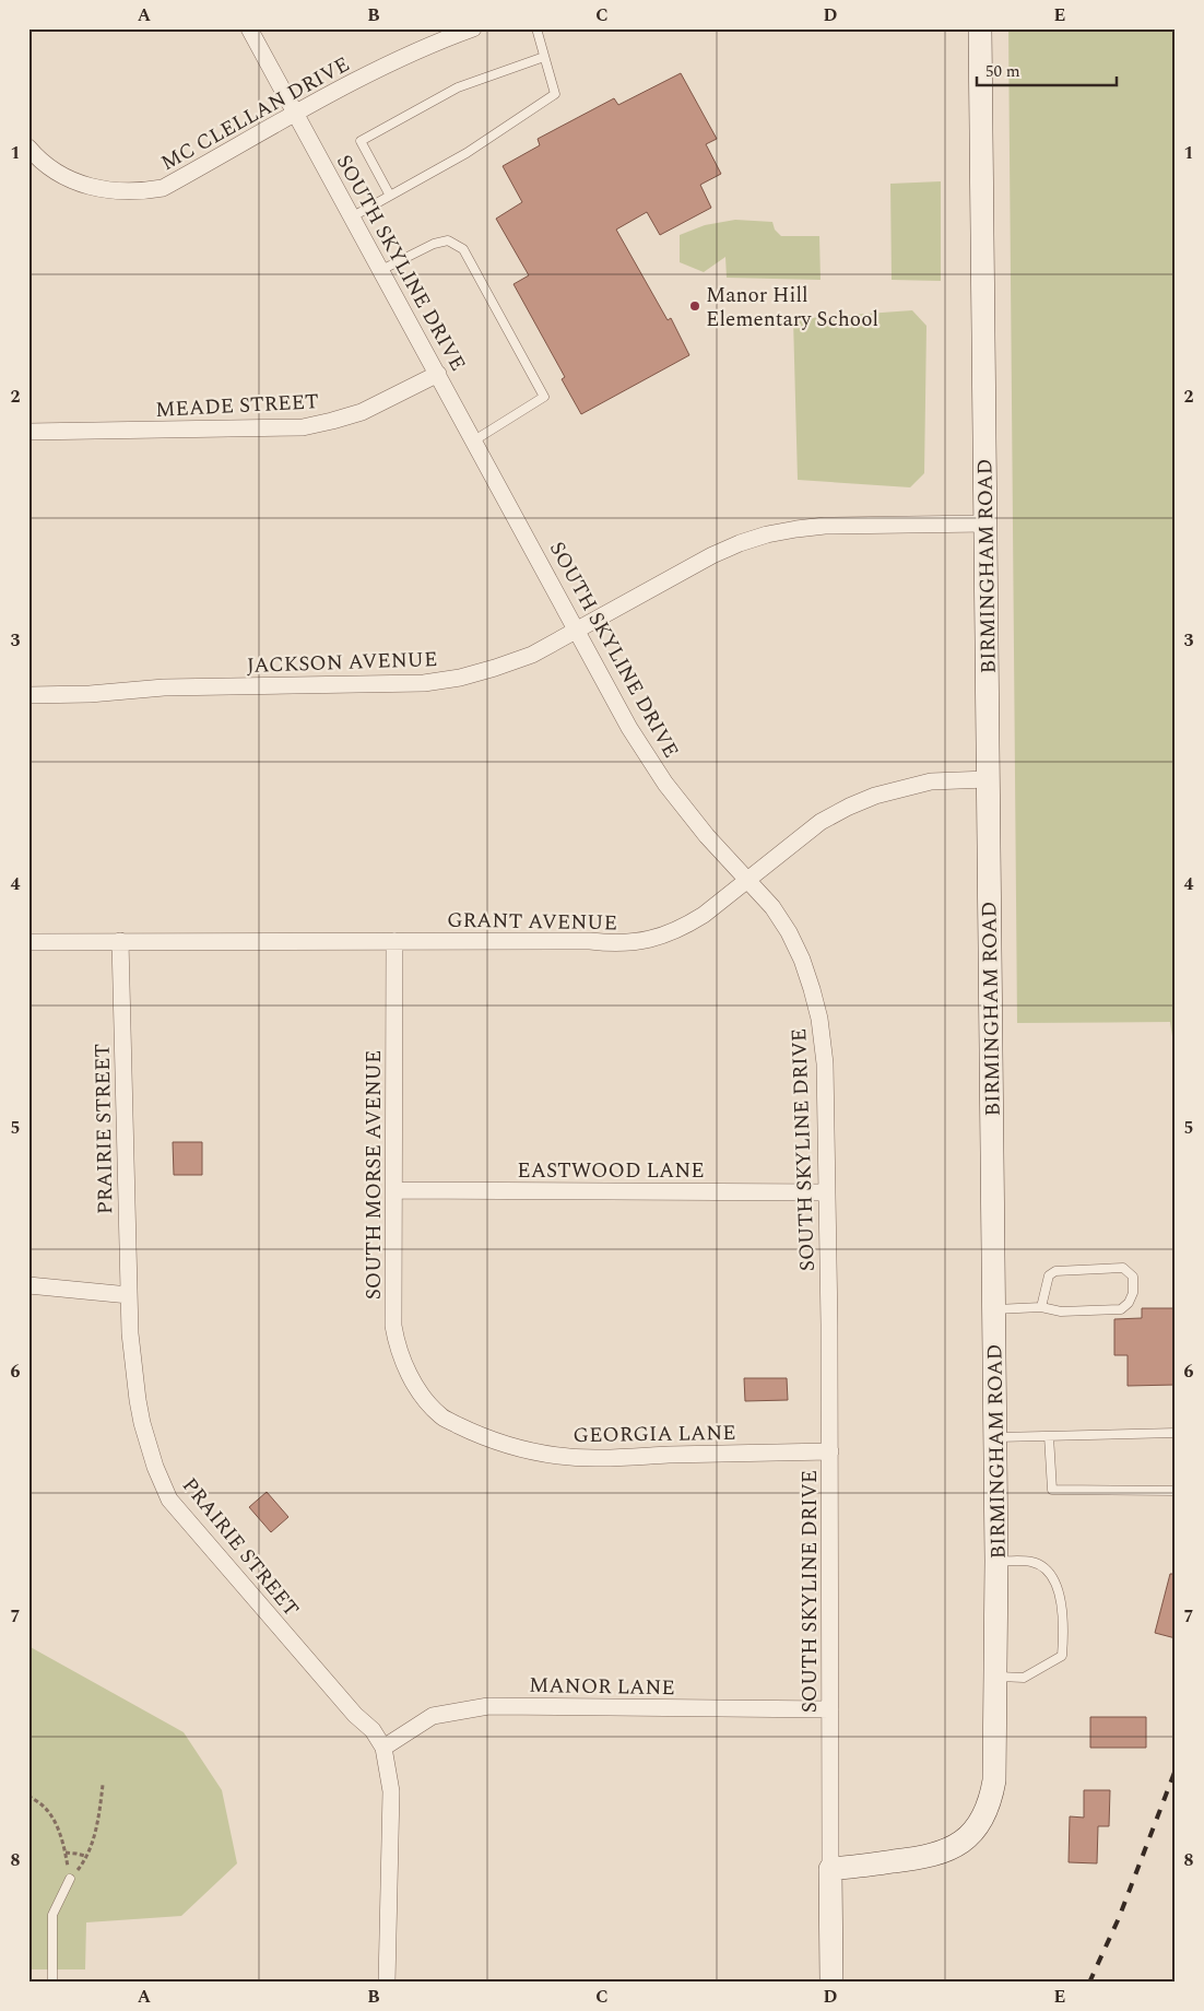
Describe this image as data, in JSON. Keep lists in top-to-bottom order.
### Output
{
  "streets": {
    "street": [
      "MC CLELLAN DRIVE",
      "SOUTH SKYLINE DRIVE",
      "MEADE STREET",
      "BIRMINGHAM ROAD",
      "JACKSON AVENUE",
      "GRANT AVENUE",
      "PRAIRIE STREET",
      "EASTWOOD LANE",
      "SOUTH MORSE AVENUE",
      "GEORGIA LANE",
      "MANOR LANE"
    ]
  },
  "crossings": [
    ["MC CLELLAN DRIVE", "SOUTH SKYLINE DRIVE"],
    ["SOUTH SKYLINE DRIVE", "MEADE STREET"],
    ["SOUTH SKYLINE DRIVE", "BIRMINGHAM ROAD"],
    ["SOUTH SKYLINE DRIVE", "JACKSON AVENUE"],
    ["SOUTH SKYLINE DRIVE", "GRANT AVENUE"],
    ["SOUTH SKYLINE DRIVE", "EASTWOOD LANE"],
    ["SOUTH SKYLINE DRIVE", "GEORGIA LANE"],
    ["SOUTH SKYLINE DRIVE", "MANOR LANE"],
    ["BIRMINGHAM ROAD", "JACKSON AVENUE"],
    ["BIRMINGHAM ROAD", "GRANT AVENUE"],
    ["GRANT AVENUE", "PRAIRIE STREET"],
    ["GRANT AVENUE", "SOUTH MORSE AVENUE"],
    ["PRAIRIE STREET", "MANOR LANE"],
    ["EASTWOOD LANE", "SOUTH MORSE AVENUE"],
    ["SOUTH MORSE AVENUE", "GEORGIA LANE"]
  ],
  "places": ["Manor Hill Elementary School"],
  "scale_bar": "50 m",
  "grid": {
    "columns": [
      "A",
      "B",
      "C",
      "D",
      "E"
    ],
    "rows": [
      "1",
      "2",
      "3",
      "4",
      "5",
      "6",
      "7",
      "8"
    ]
  }
}
